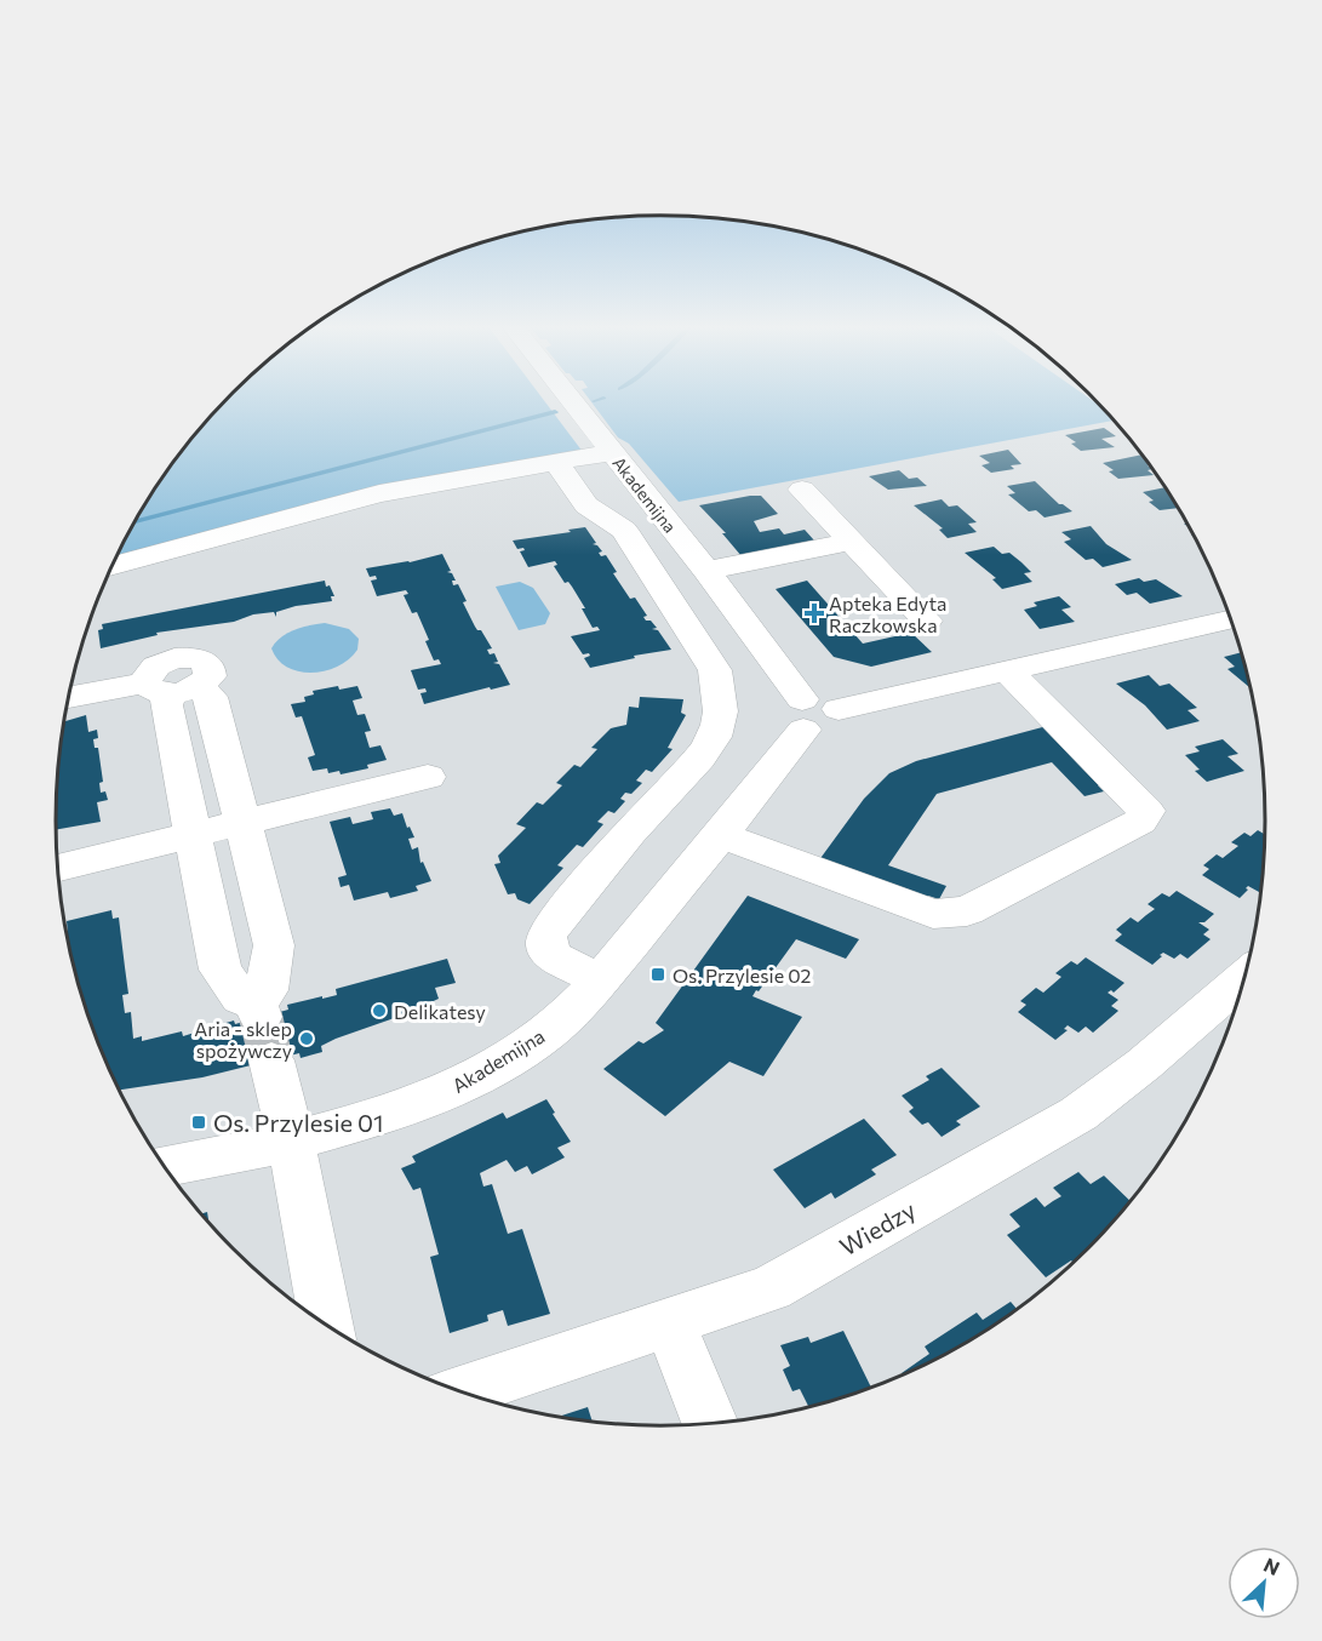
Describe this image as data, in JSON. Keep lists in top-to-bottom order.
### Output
{
  "streets": {
    "street": ["Akademijna", "Wiedzy"]
  },
  "places": {
    "health": ["Apteka Edyta Raczkowska"],
    "transit": ["Os. Przylesie 02", "Os. Przylesie 01"],
    "other": ["Delikatesy", "Aria - sklep spożywczy"]
  },
  "north": "top right"
}
